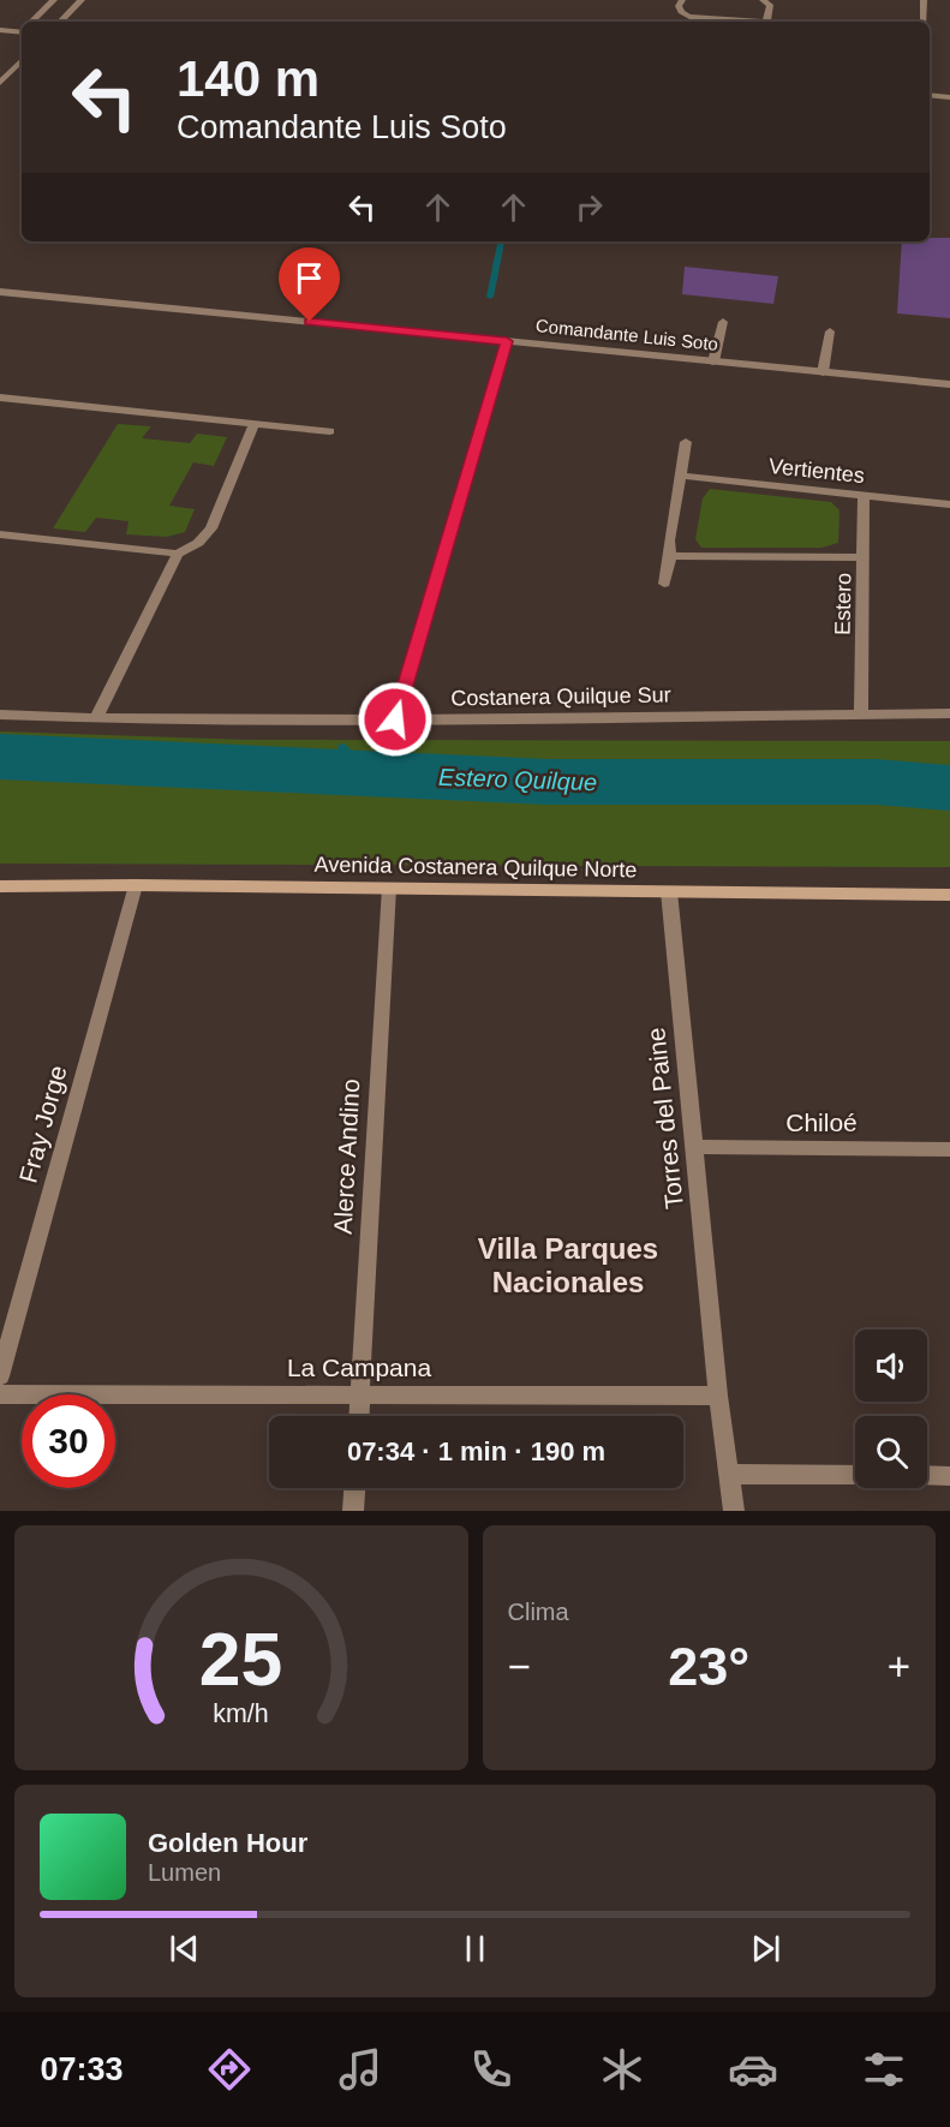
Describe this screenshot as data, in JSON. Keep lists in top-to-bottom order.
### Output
{
  "streets": {
    "main road": ["Avenida Costanera Quilque Norte"],
    "street": [
      "Comandante Luis Soto",
      "Vertientes",
      "Estero",
      "Costanera Quilque Sur",
      "Torres del Paine",
      "Chiloé",
      "Fray Jorge",
      "Alerce Andino",
      "La Campana"
    ]
  },
  "crossings": [
    ["Vertientes", "Estero"],
    ["Estero", "Costanera Quilque Sur"],
    ["Avenida Costanera Quilque Norte", "Torres del Paine"],
    ["Avenida Costanera Quilque Norte", "Fray Jorge"],
    ["Avenida Costanera Quilque Norte", "Alerce Andino"],
    ["Torres del Paine", "Chiloé"],
    ["Torres del Paine", "La Campana"],
    ["Alerce Andino", "La Campana"]
  ],
  "districts": ["Villa Parques Nacionales"],
  "water": ["Estero Quilque"],
  "page": {
    "turn": ["140 m", "Comandante Luis Soto"],
    "limit": "30",
    "trip": "07:34 · 1 min · 190 m",
    "tile": "Clima",
    "heat": ["−", "23°", "+"],
    "song": ["Golden Hour", "Lumen"],
    "tabs": "07:33",
    "gauge": ["25", "km/h"]
  }
}
